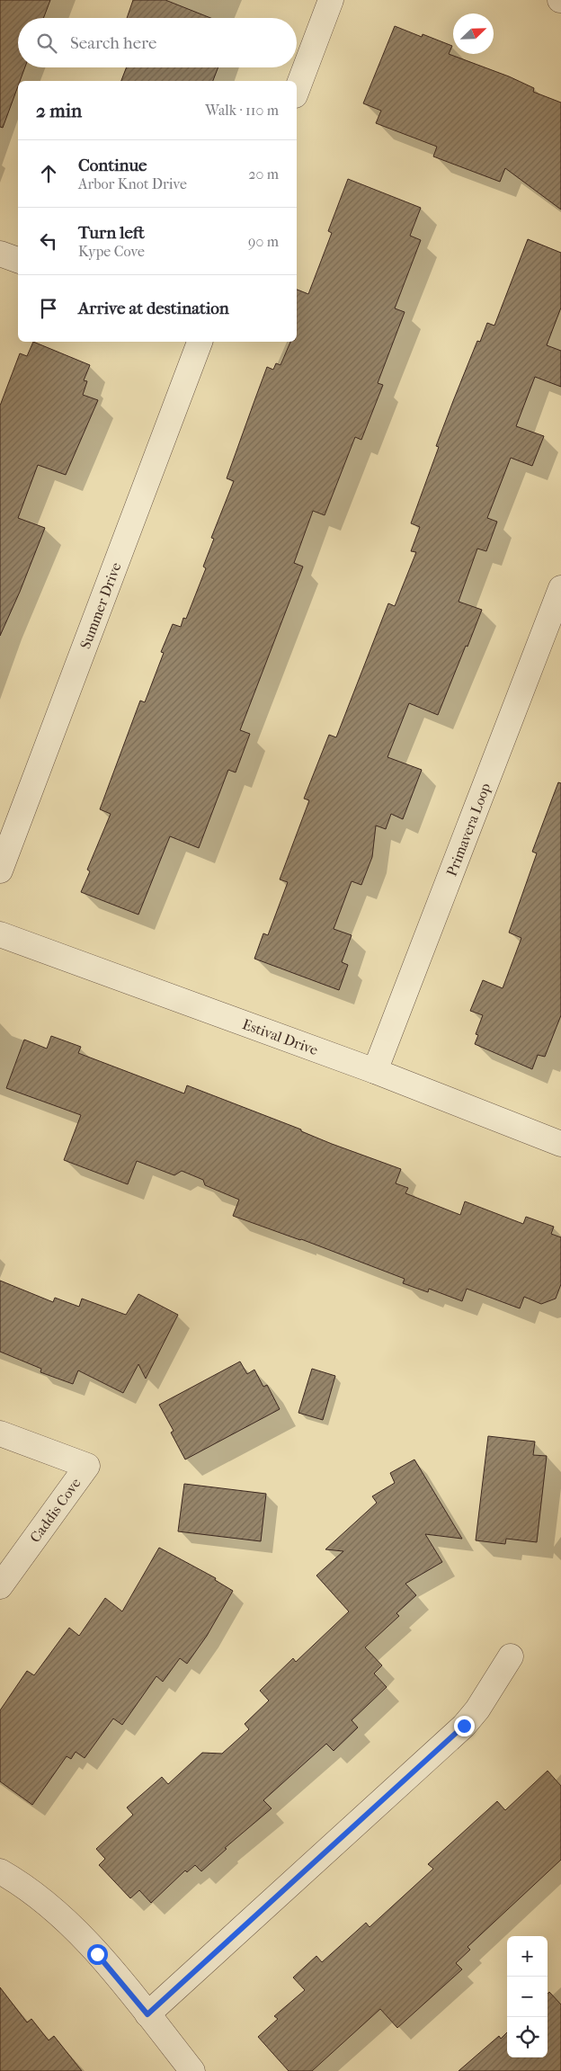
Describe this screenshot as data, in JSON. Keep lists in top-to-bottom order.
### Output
{
  "streets": {
    "street": [
      "Summer Drive",
      "Primavera Loop",
      "Estival Drive",
      "Caddis Cove"
    ]
  },
  "crossings": [
    ["Primavera Loop", "Estival Drive"]
  ],
  "north": "top right",
  "page": {
    "search": "Search here",
    "heading": ["2 min", "Walk · 110 m"],
    "list": [
      ["Continue", "Arbor Knot Drive", "20 m"],
      ["Turn left", "Kype Cove", "90 m"],
      "Arrive at destination"
    ],
    "map_buttons": ["+", "−"]
  }
}
